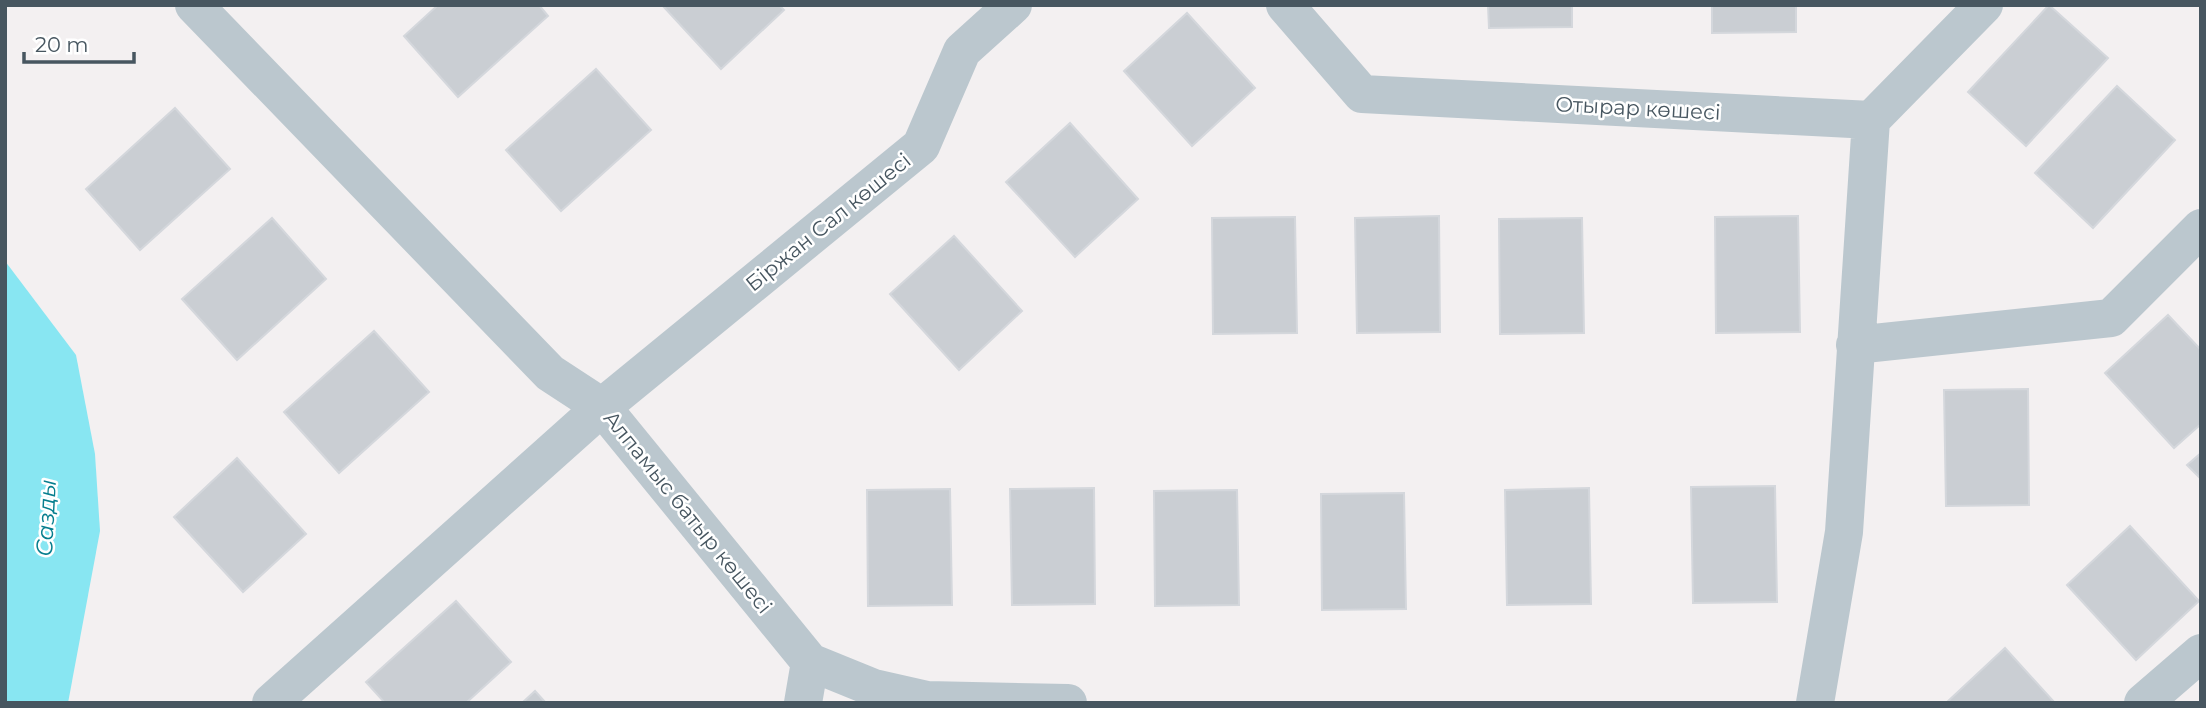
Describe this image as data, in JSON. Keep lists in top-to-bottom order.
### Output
{
  "streets": {
    "street": ["Отырар көшесі", "Біржан Сал көшесі", "Алпамыс батыр көшесі"]
  },
  "crossings": [
    ["Біржан Сал көшесі", "Алпамыс батыр көшесі"]
  ],
  "water": ["Сазды"],
  "scale_bar": "20 m"
}
